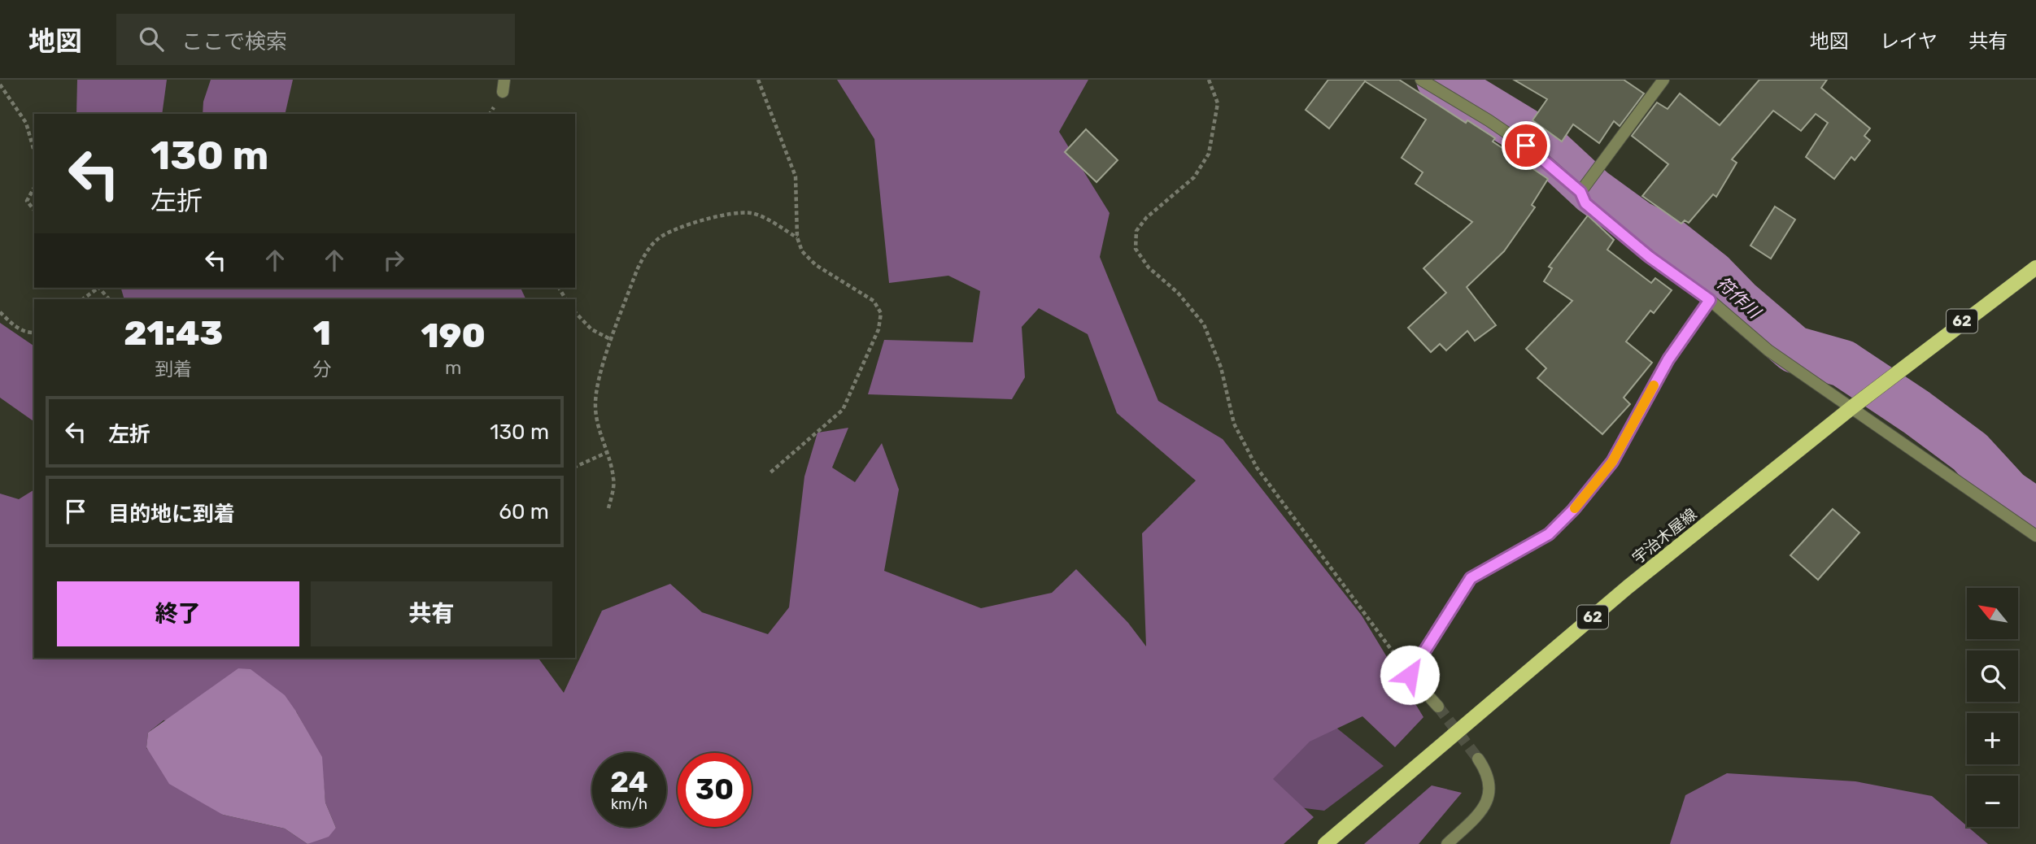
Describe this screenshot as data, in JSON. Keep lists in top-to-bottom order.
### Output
{
  "streets": {
    "main road": ["62", "宇治木屋線"]
  },
  "water": ["符作川"],
  "north": "top left",
  "page": {
    "header": "地図",
    "search": "ここで検索",
    "nav": ["地図", "レイヤ", "共有"],
    "turn": ["130 m", "左折"],
    "eta": [
      "21:43",
      "到着",
      "1",
      "分",
      "190",
      "m"
    ],
    "list": [
      {
        "name": "左折",
        "value": "130 m"
      },
      {
        "name": "目的地に到着",
        "value": "60 m"
      }
    ],
    "buttons": ["終了", "共有"],
    "map_buttons": ["+", "−"],
    "speed": "24 km/h",
    "limit": "30"
  }
}
